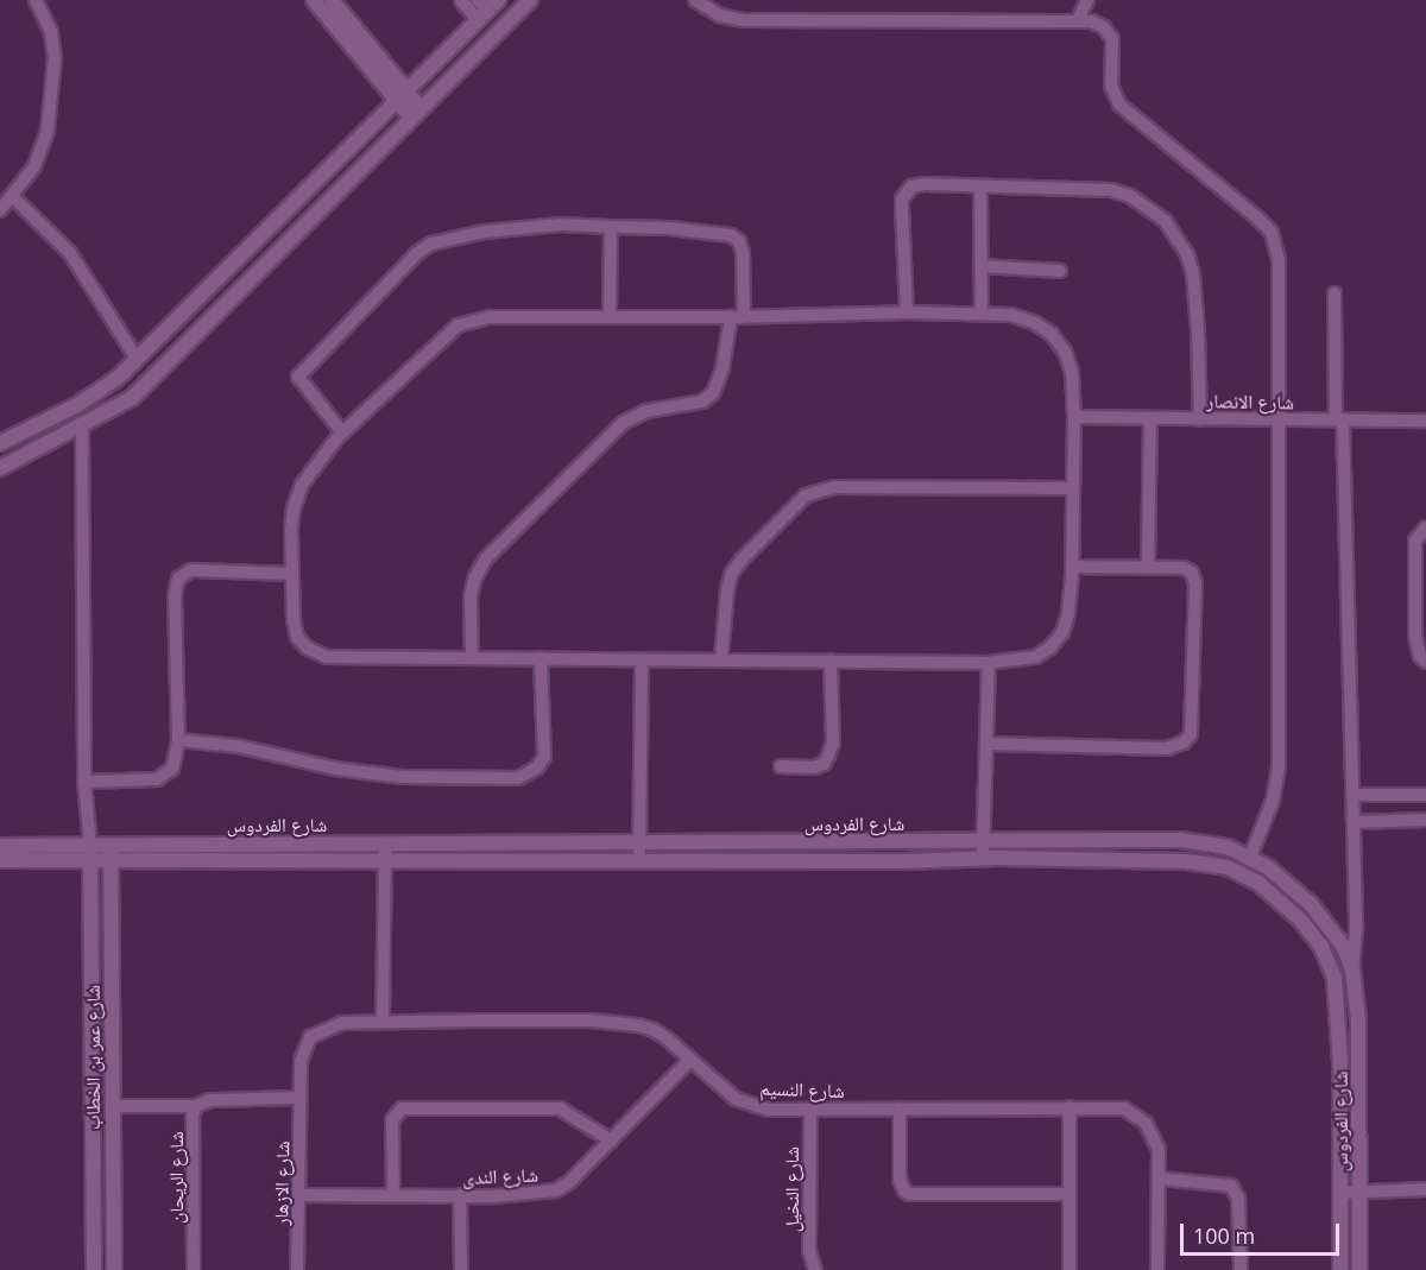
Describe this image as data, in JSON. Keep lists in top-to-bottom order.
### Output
{
  "streets": {
    "street": [
      "شارع الانصار",
      "شارع الفردوس",
      "شارع عمر بن الخطاب",
      "شارع النسيم",
      "شارع الندى",
      "شارع الريحان",
      "شارع الازهار",
      "شارع النخيل"
    ]
  },
  "crossings": [
    ["شارع الفردوس", "شارع عمر بن الخطاب"],
    ["شارع النسيم", "شارع الندى"],
    ["شارع النسيم", "شارع الريحان"],
    ["شارع النسيم", "شارع الازهار"],
    ["شارع النسيم", "شارع النخيل"],
    ["شارع الندى", "شارع الازهار"],
    ["شارع الريحان", "شارع الازهار"]
  ],
  "scale_bar": "100 m"
}
